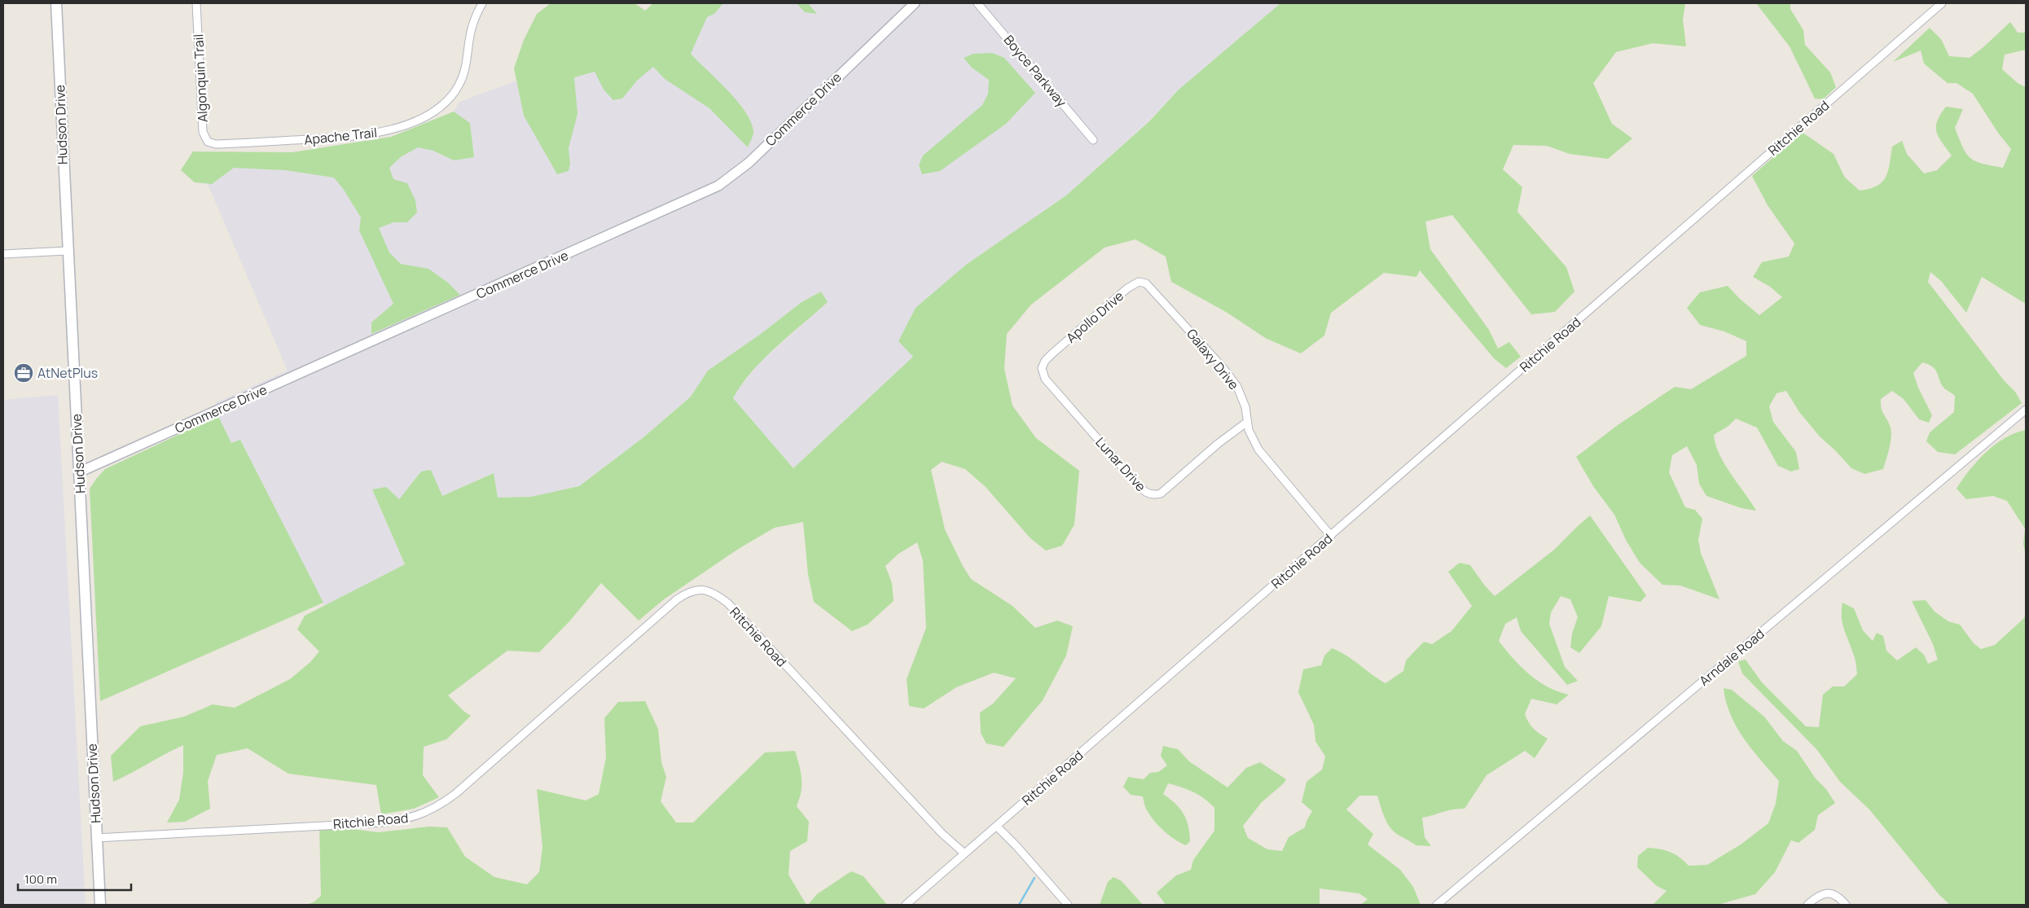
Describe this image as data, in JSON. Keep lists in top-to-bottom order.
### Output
{
  "streets": {
    "main road": ["Hudson Drive"],
    "street": [
      "Boyce Parkway",
      "Algonquin Trail",
      "Commerce Drive",
      "Ritchie Road",
      "Apache Trail",
      "Apollo Drive",
      "Galaxy Drive",
      "Lunar Drive",
      "Arndale Road"
    ]
  },
  "crossings": [
    ["Algonquin Trail", "Apache Trail"],
    ["Commerce Drive", "Hudson Drive"],
    ["Hudson Drive", "Ritchie Road"],
    ["Ritchie Road", "Galaxy Drive"],
    ["Apollo Drive", "Galaxy Drive"],
    ["Apollo Drive", "Lunar Drive"],
    ["Galaxy Drive", "Lunar Drive"]
  ],
  "places": {
    "office": ["AtNetPlus"]
  },
  "scale_bar": "100 m"
}
